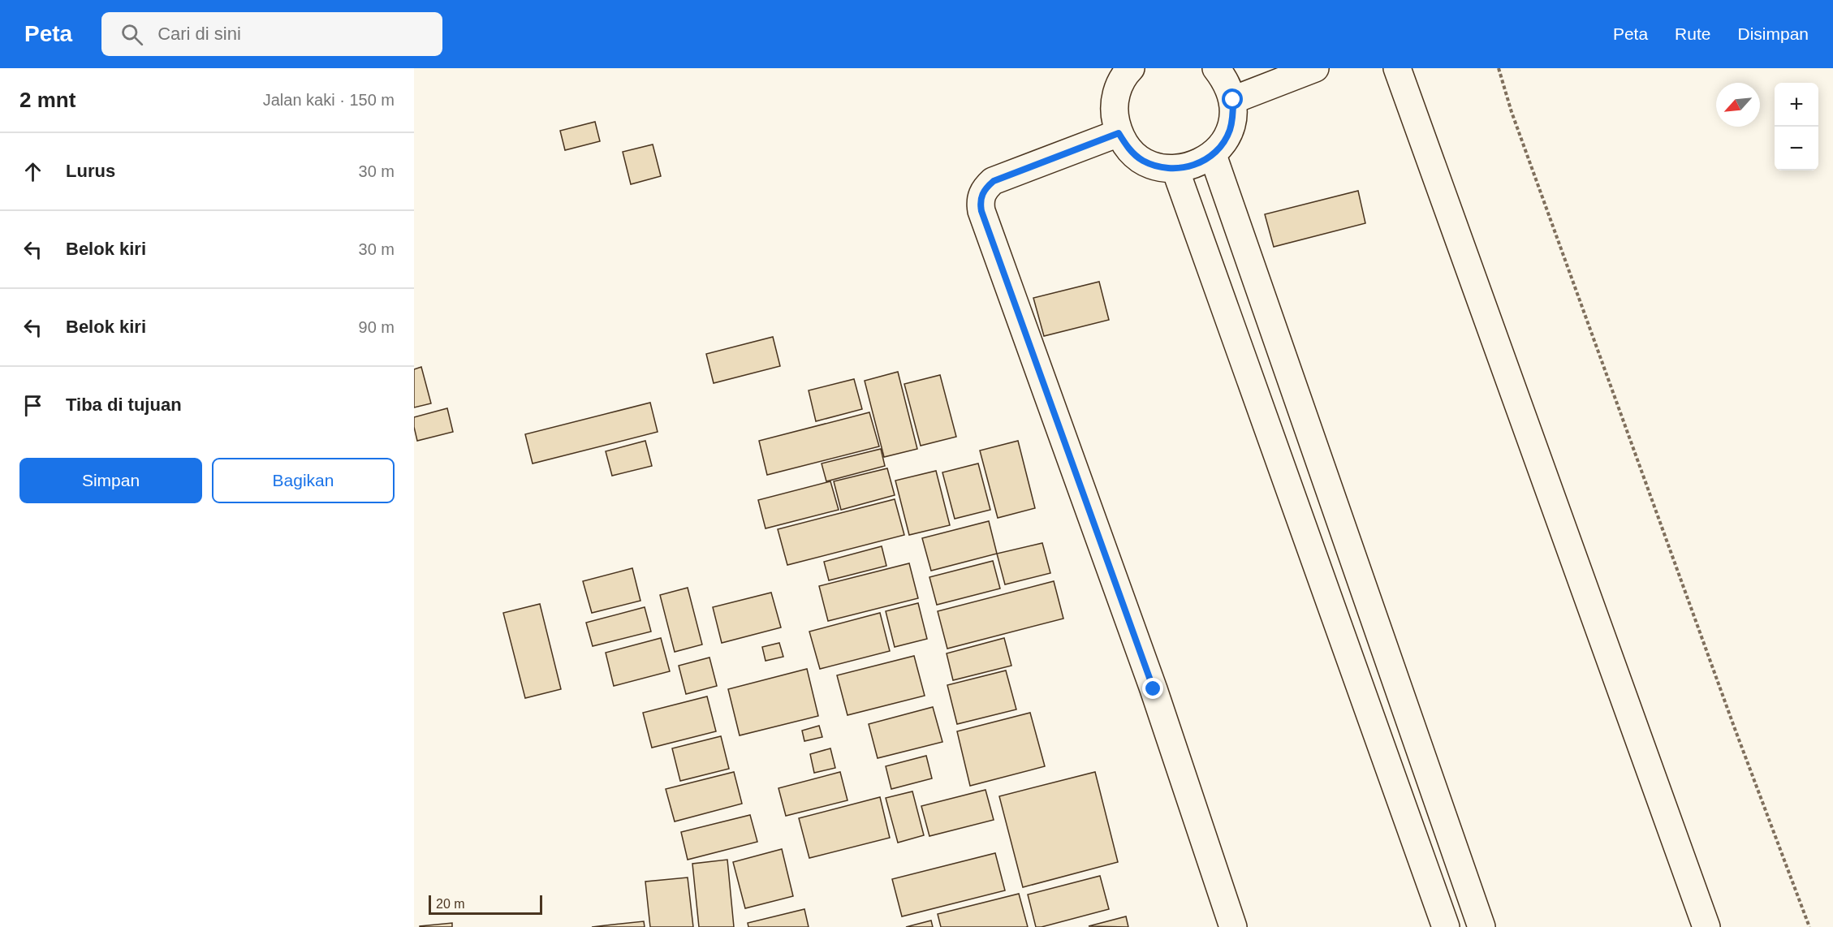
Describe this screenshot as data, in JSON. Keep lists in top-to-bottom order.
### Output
{
  "scale_bar": "20 m",
  "north": "bottom left",
  "page": {
    "header": "Peta",
    "search": "Cari di sini",
    "nav": ["Peta", "Rute", "Disimpan"],
    "heading": ["2 mnt", "Jalan kaki · 150 m"],
    "map_buttons": ["+", "−"],
    "list": [
      ["Lurus", "30 m"],
      ["Belok kiri", "30 m"],
      ["Belok kiri", "90 m"],
      "Tiba di tujuan"
    ],
    "buttons": ["Simpan", "Bagikan"],
    "scale": "20 m"
  }
}
